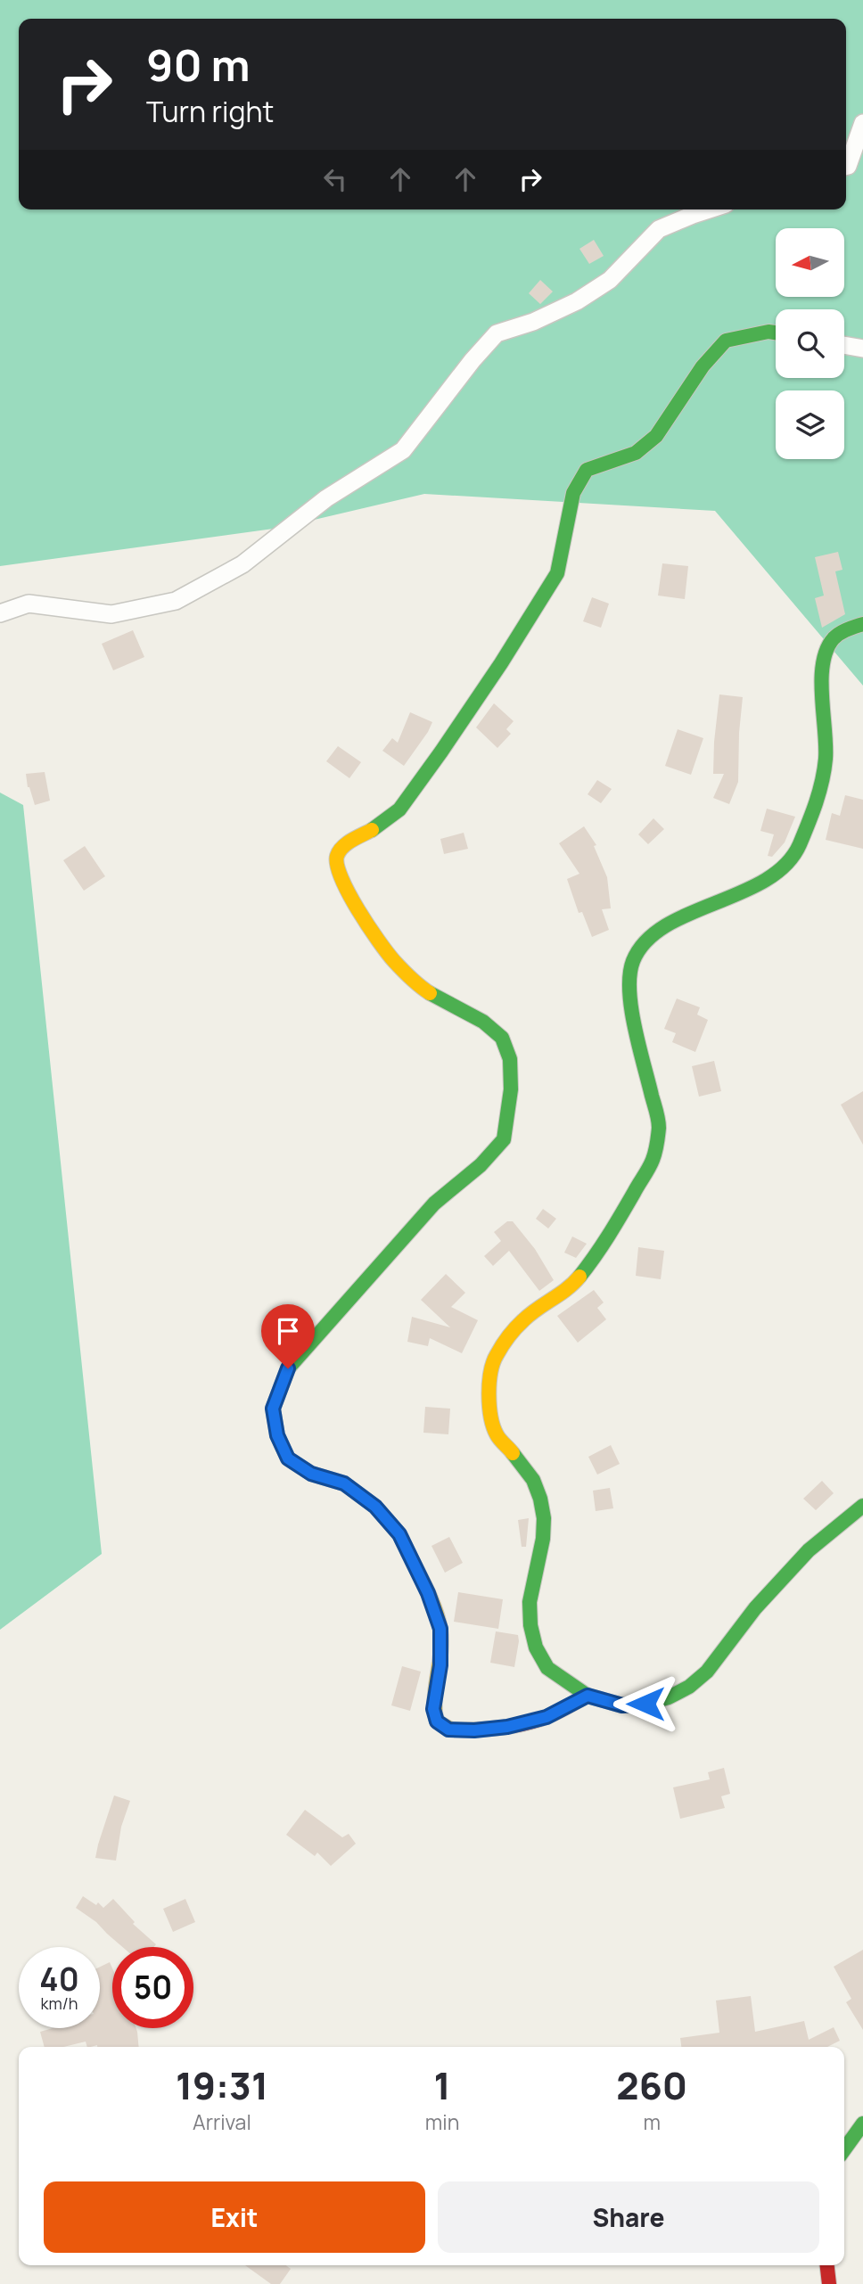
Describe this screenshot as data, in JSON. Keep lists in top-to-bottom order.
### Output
{
  "north": "left",
  "page": {
    "turn": ["90 m", "Turn right"],
    "speed": "40 km/h",
    "limit": "50",
    "eta": [
      "19:31",
      "Arrival",
      "1",
      "min",
      "260",
      "m"
    ],
    "buttons": ["Exit", "Share"]
  }
}
